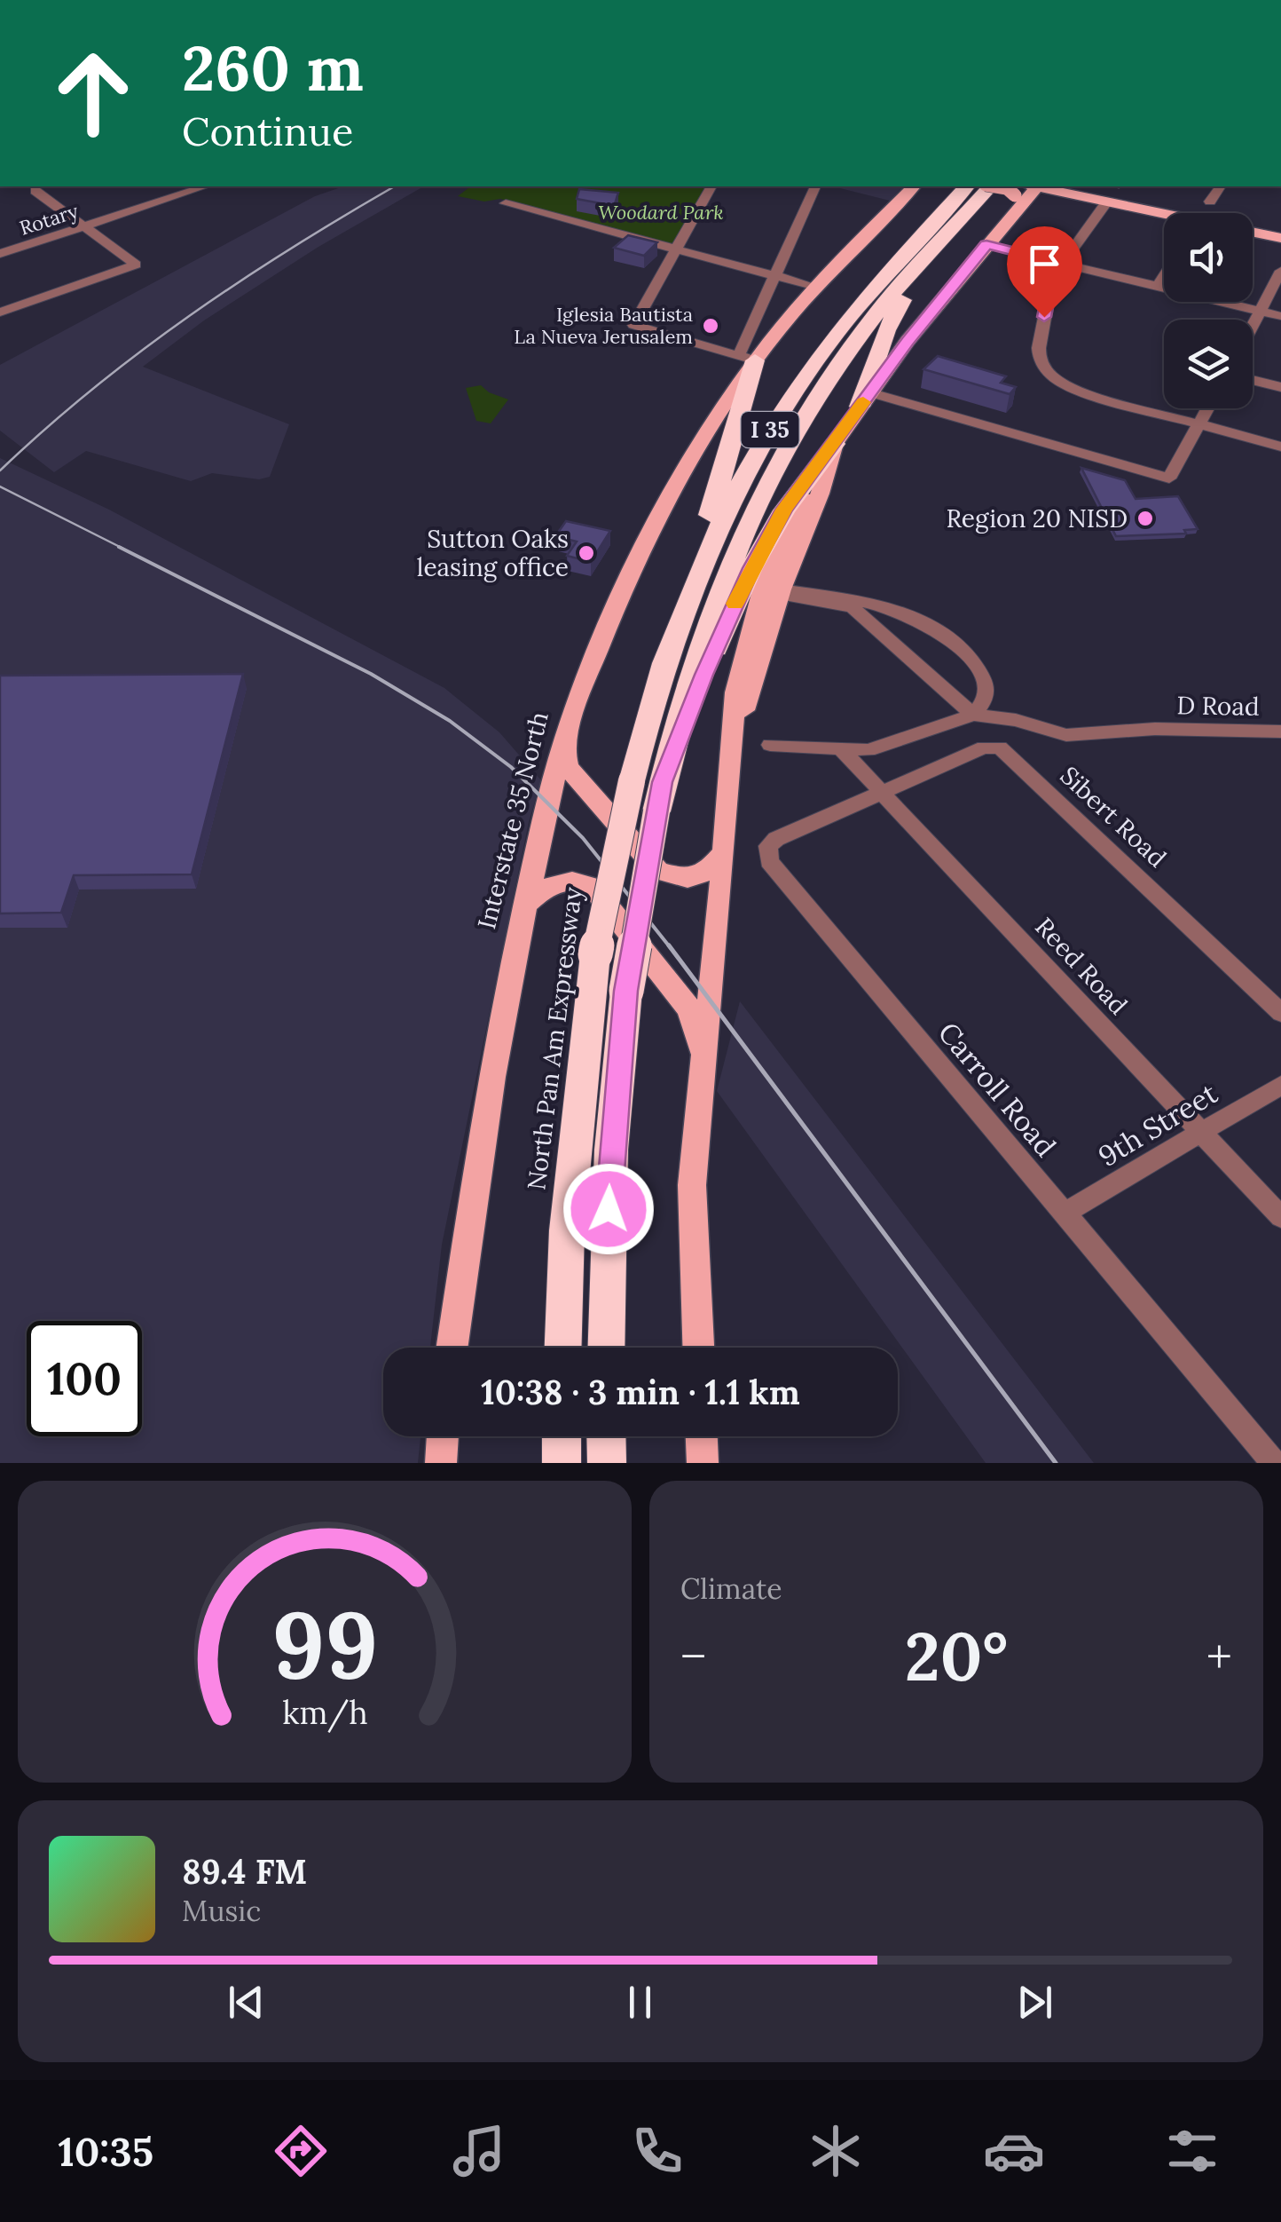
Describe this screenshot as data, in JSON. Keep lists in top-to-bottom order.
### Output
{
  "streets": {
    "highway": ["I 35", "North Pan Am Expressway"],
    "main road": ["Interstate 35 North"],
    "street": [
      "Rotary",
      "D Road",
      "Sibert Road",
      "Reed Road",
      "Carroll Road",
      "9th Street"
    ]
  },
  "crossings": [
    ["Sibert Road", "Reed Road"],
    ["Sibert Road", "Carroll Road"],
    ["Reed Road", "Carroll Road"],
    ["Reed Road", "9th Street"],
    ["Carroll Road", "9th Street"]
  ],
  "parks": ["Woodard Park"],
  "places": ["Iglesia Bautista La Nueva Jerusalem", "Region 20 NISD", "Sutton Oaks leasing office"],
  "page": {
    "turn": ["260 m", "Continue"],
    "limit": "100",
    "trip": "10:38 · 3 min · 1.1 km",
    "tile": "Climate",
    "heat": ["−", "20°", "+"],
    "song": ["89.4 FM", "Music"],
    "tabs": "10:35",
    "gauge": ["99", "km/h"]
  }
}
